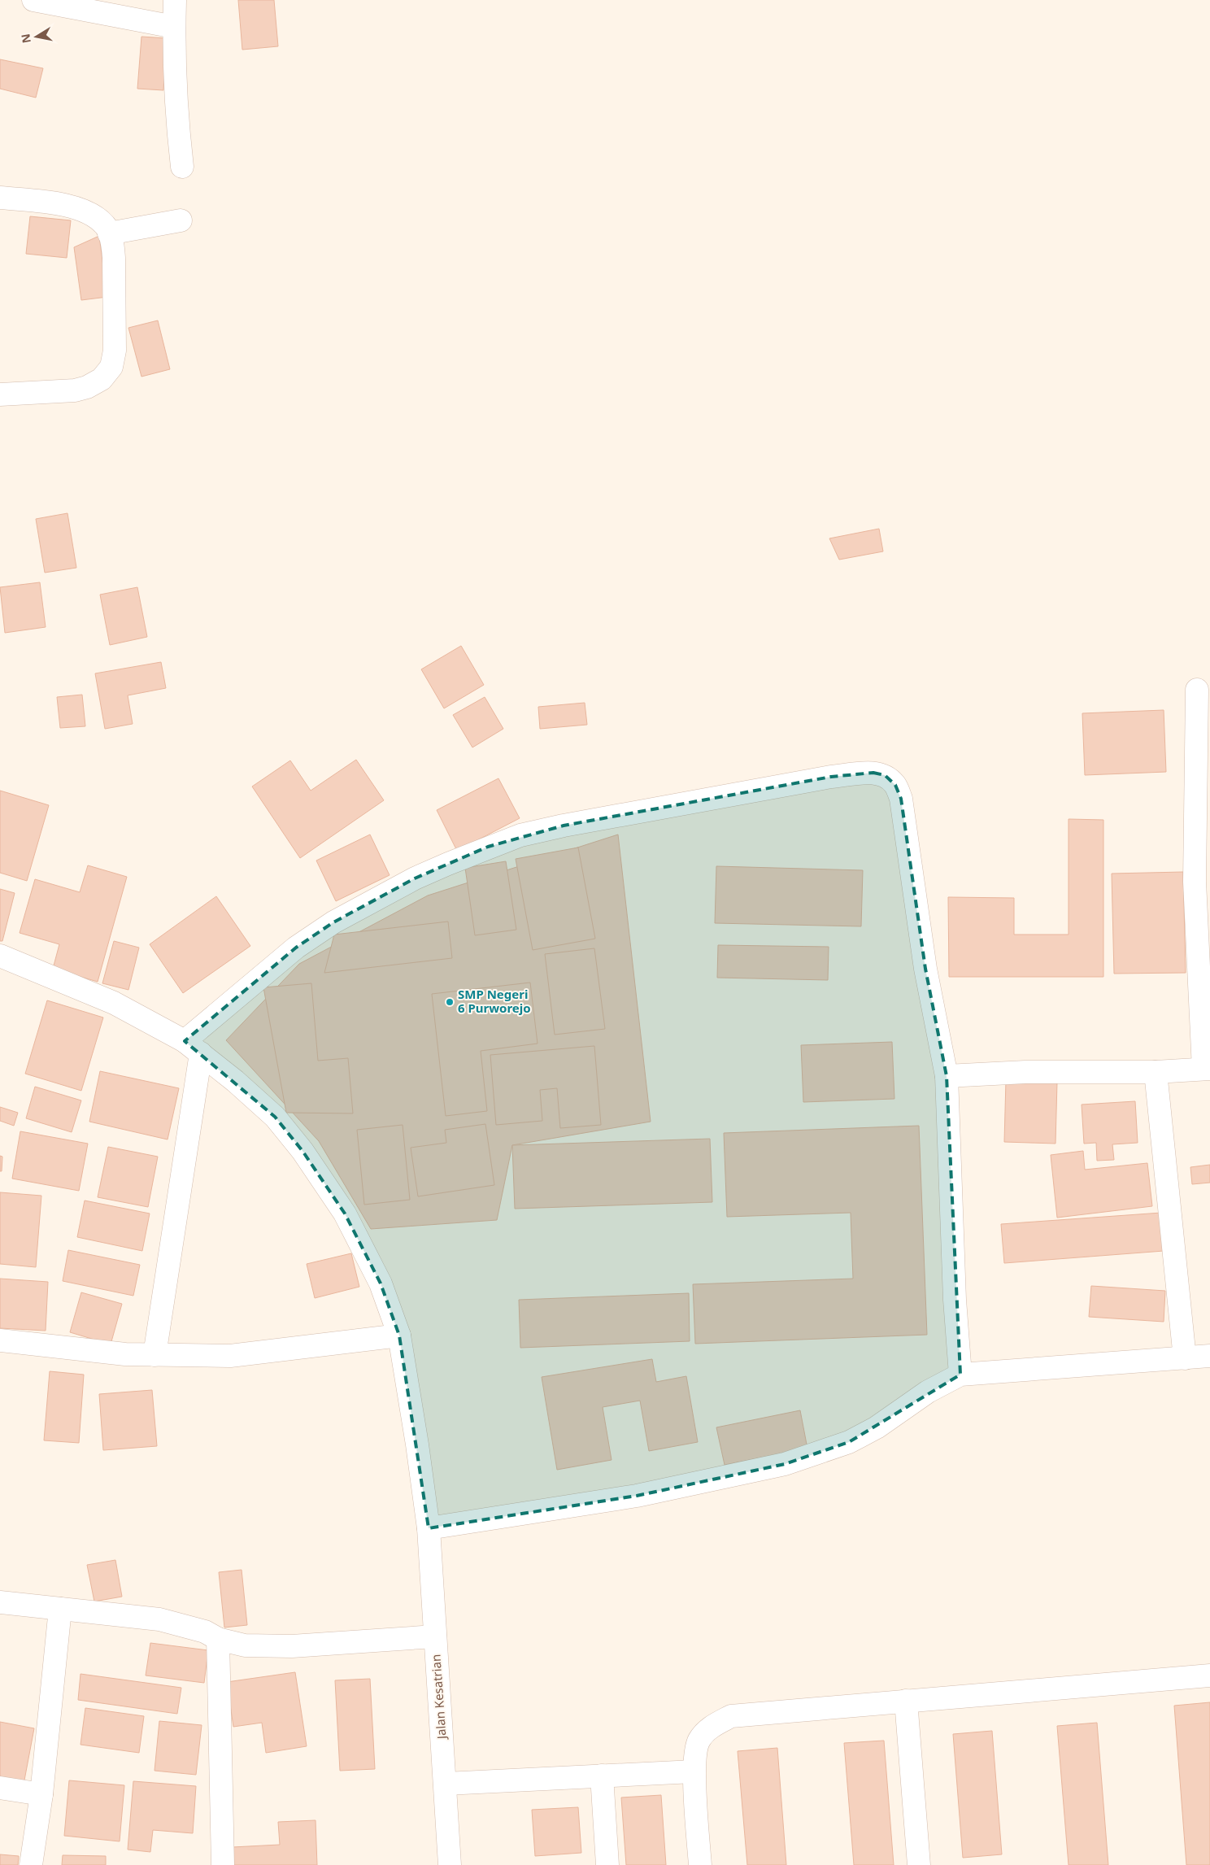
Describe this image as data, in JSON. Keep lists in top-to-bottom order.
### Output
{
  "streets": {
    "street": ["Jalan Kesatrian"]
  },
  "places": ["SMP Negeri 6 Purworejo"],
  "north": "left"
}
